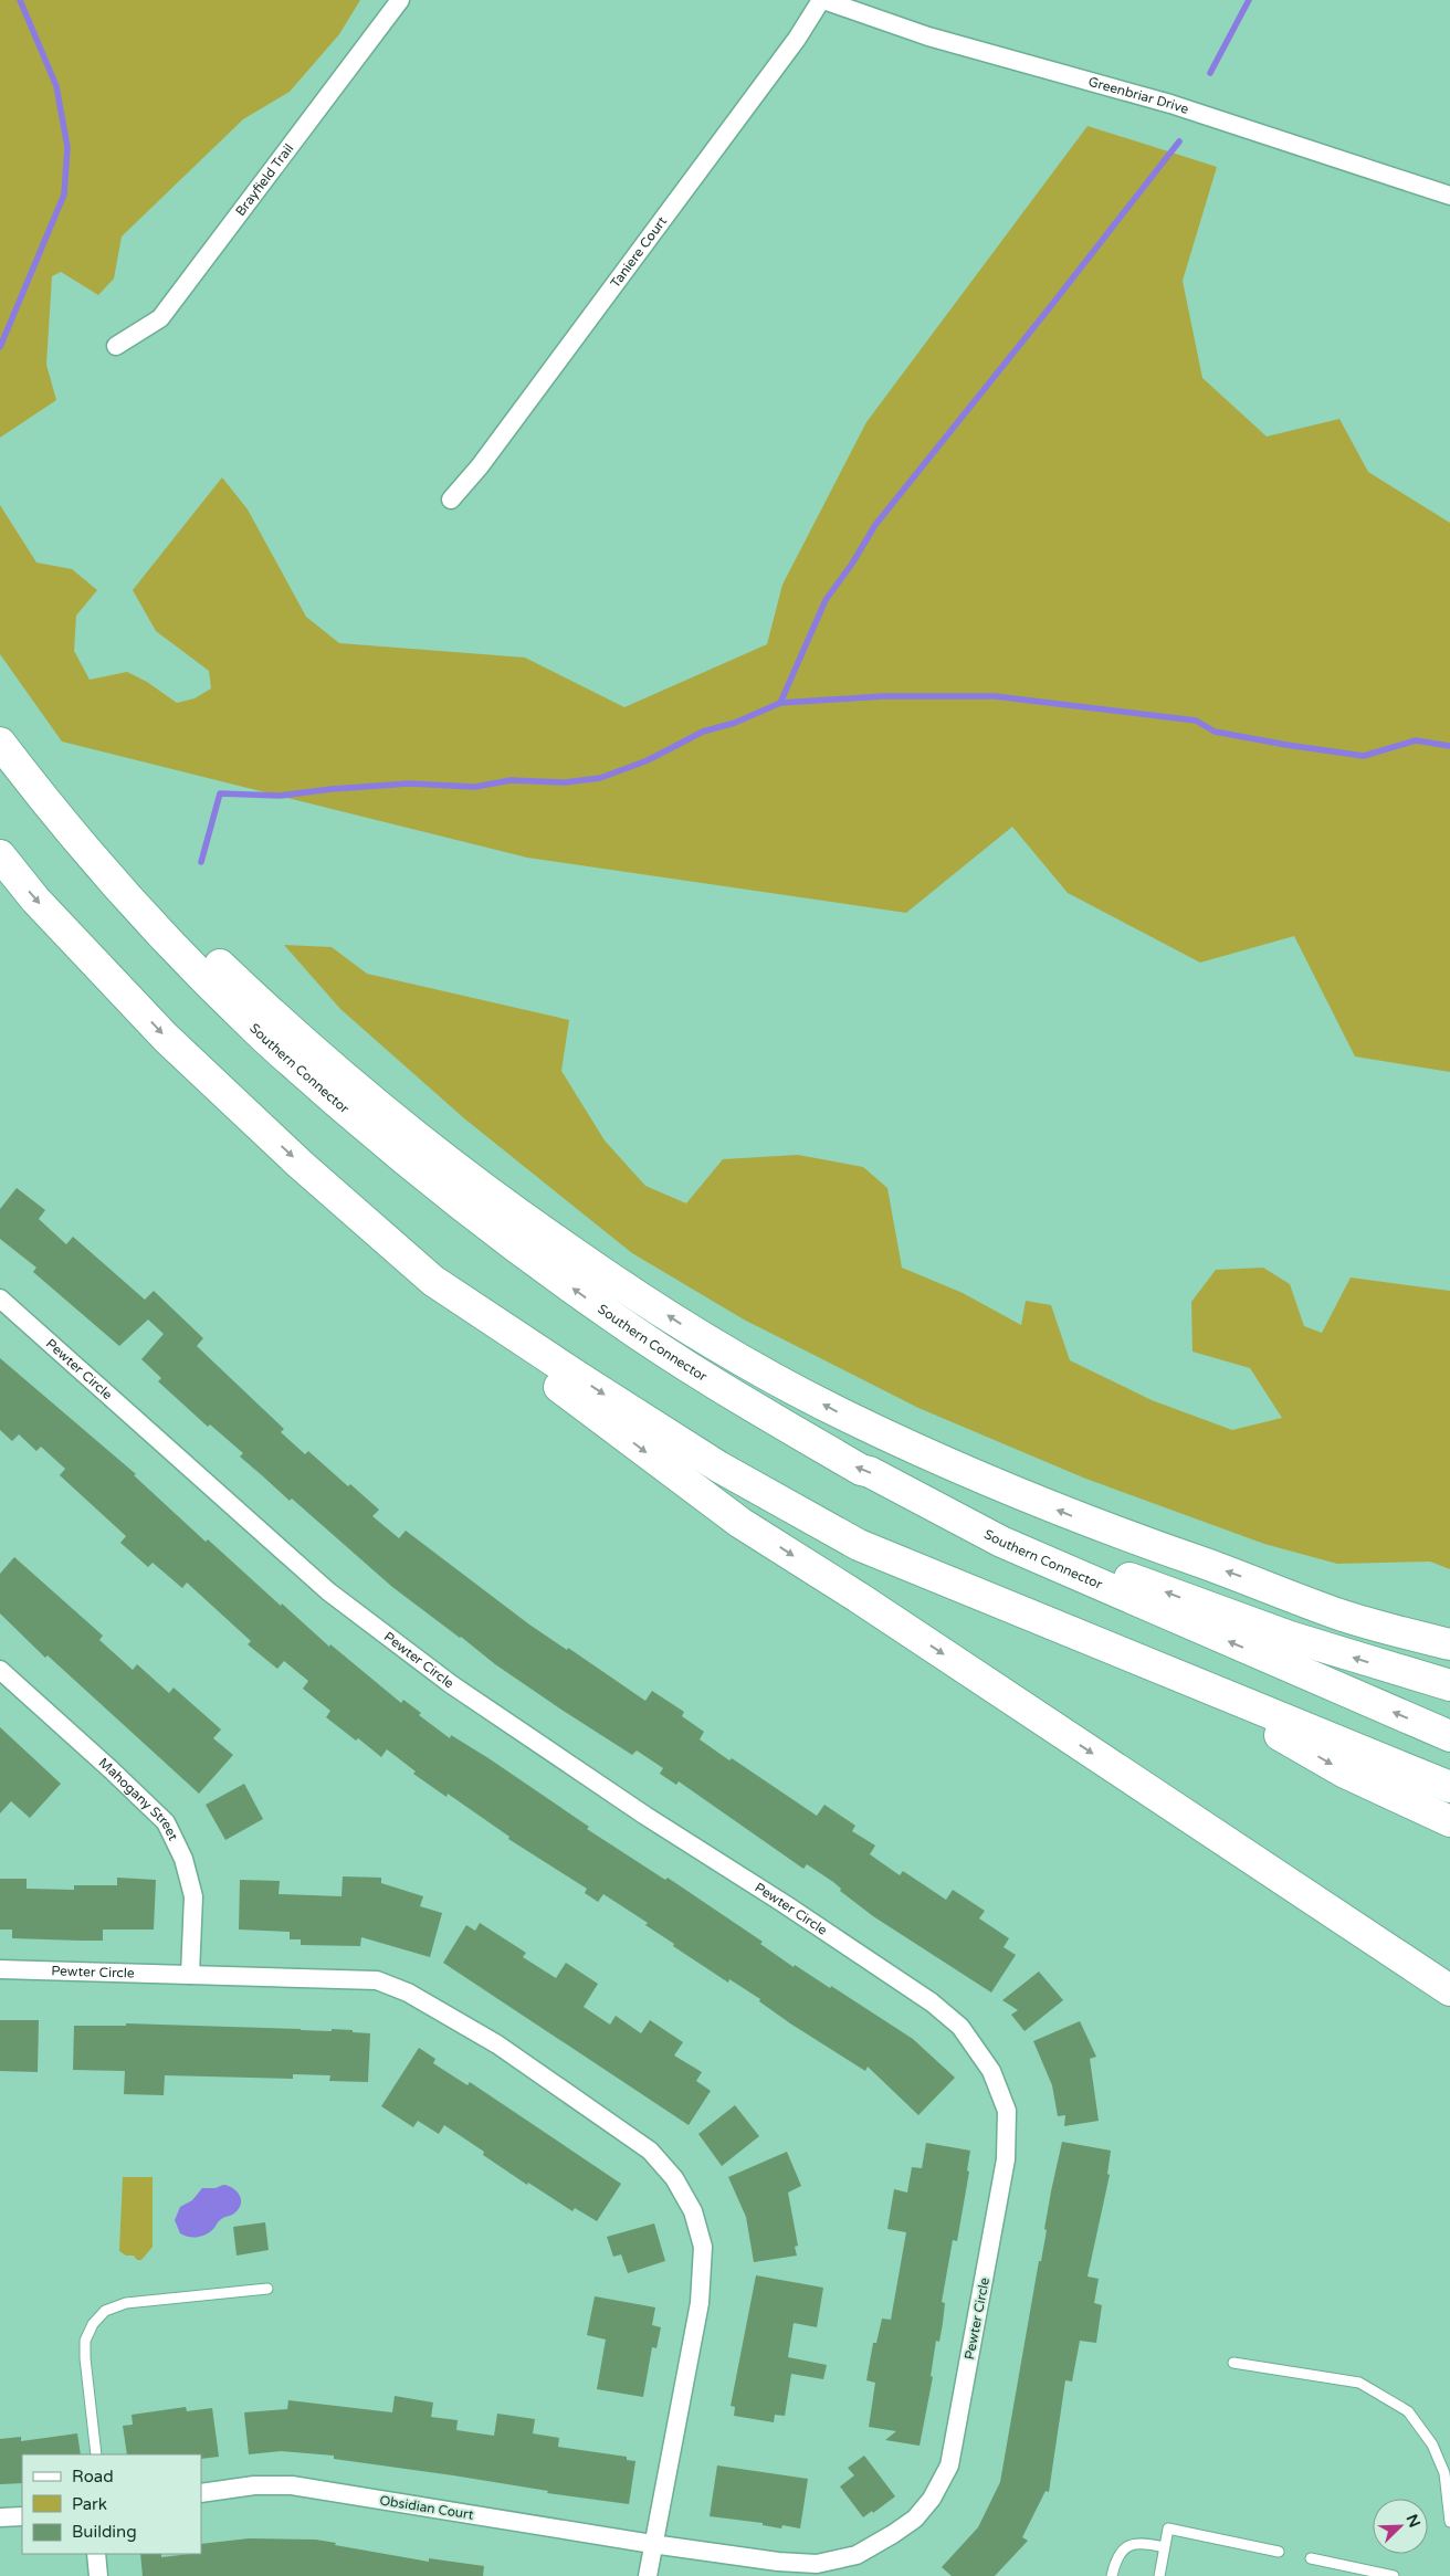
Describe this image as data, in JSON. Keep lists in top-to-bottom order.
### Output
{
  "streets": {
    "highway": ["Southern Connector"],
    "street": [
      "Greenbriar Drive",
      "Brayfield Trail",
      "Taniere Court",
      "Pewter Circle",
      "Mahogany Street",
      "Obsidian Court"
    ]
  },
  "crossings": [
    ["Greenbriar Drive", "Taniere Court"],
    ["Pewter Circle", "Mahogany Street"],
    ["Pewter Circle", "Obsidian Court"]
  ],
  "legend": ["Road", "Park", "Building"],
  "north": "top right"
}
